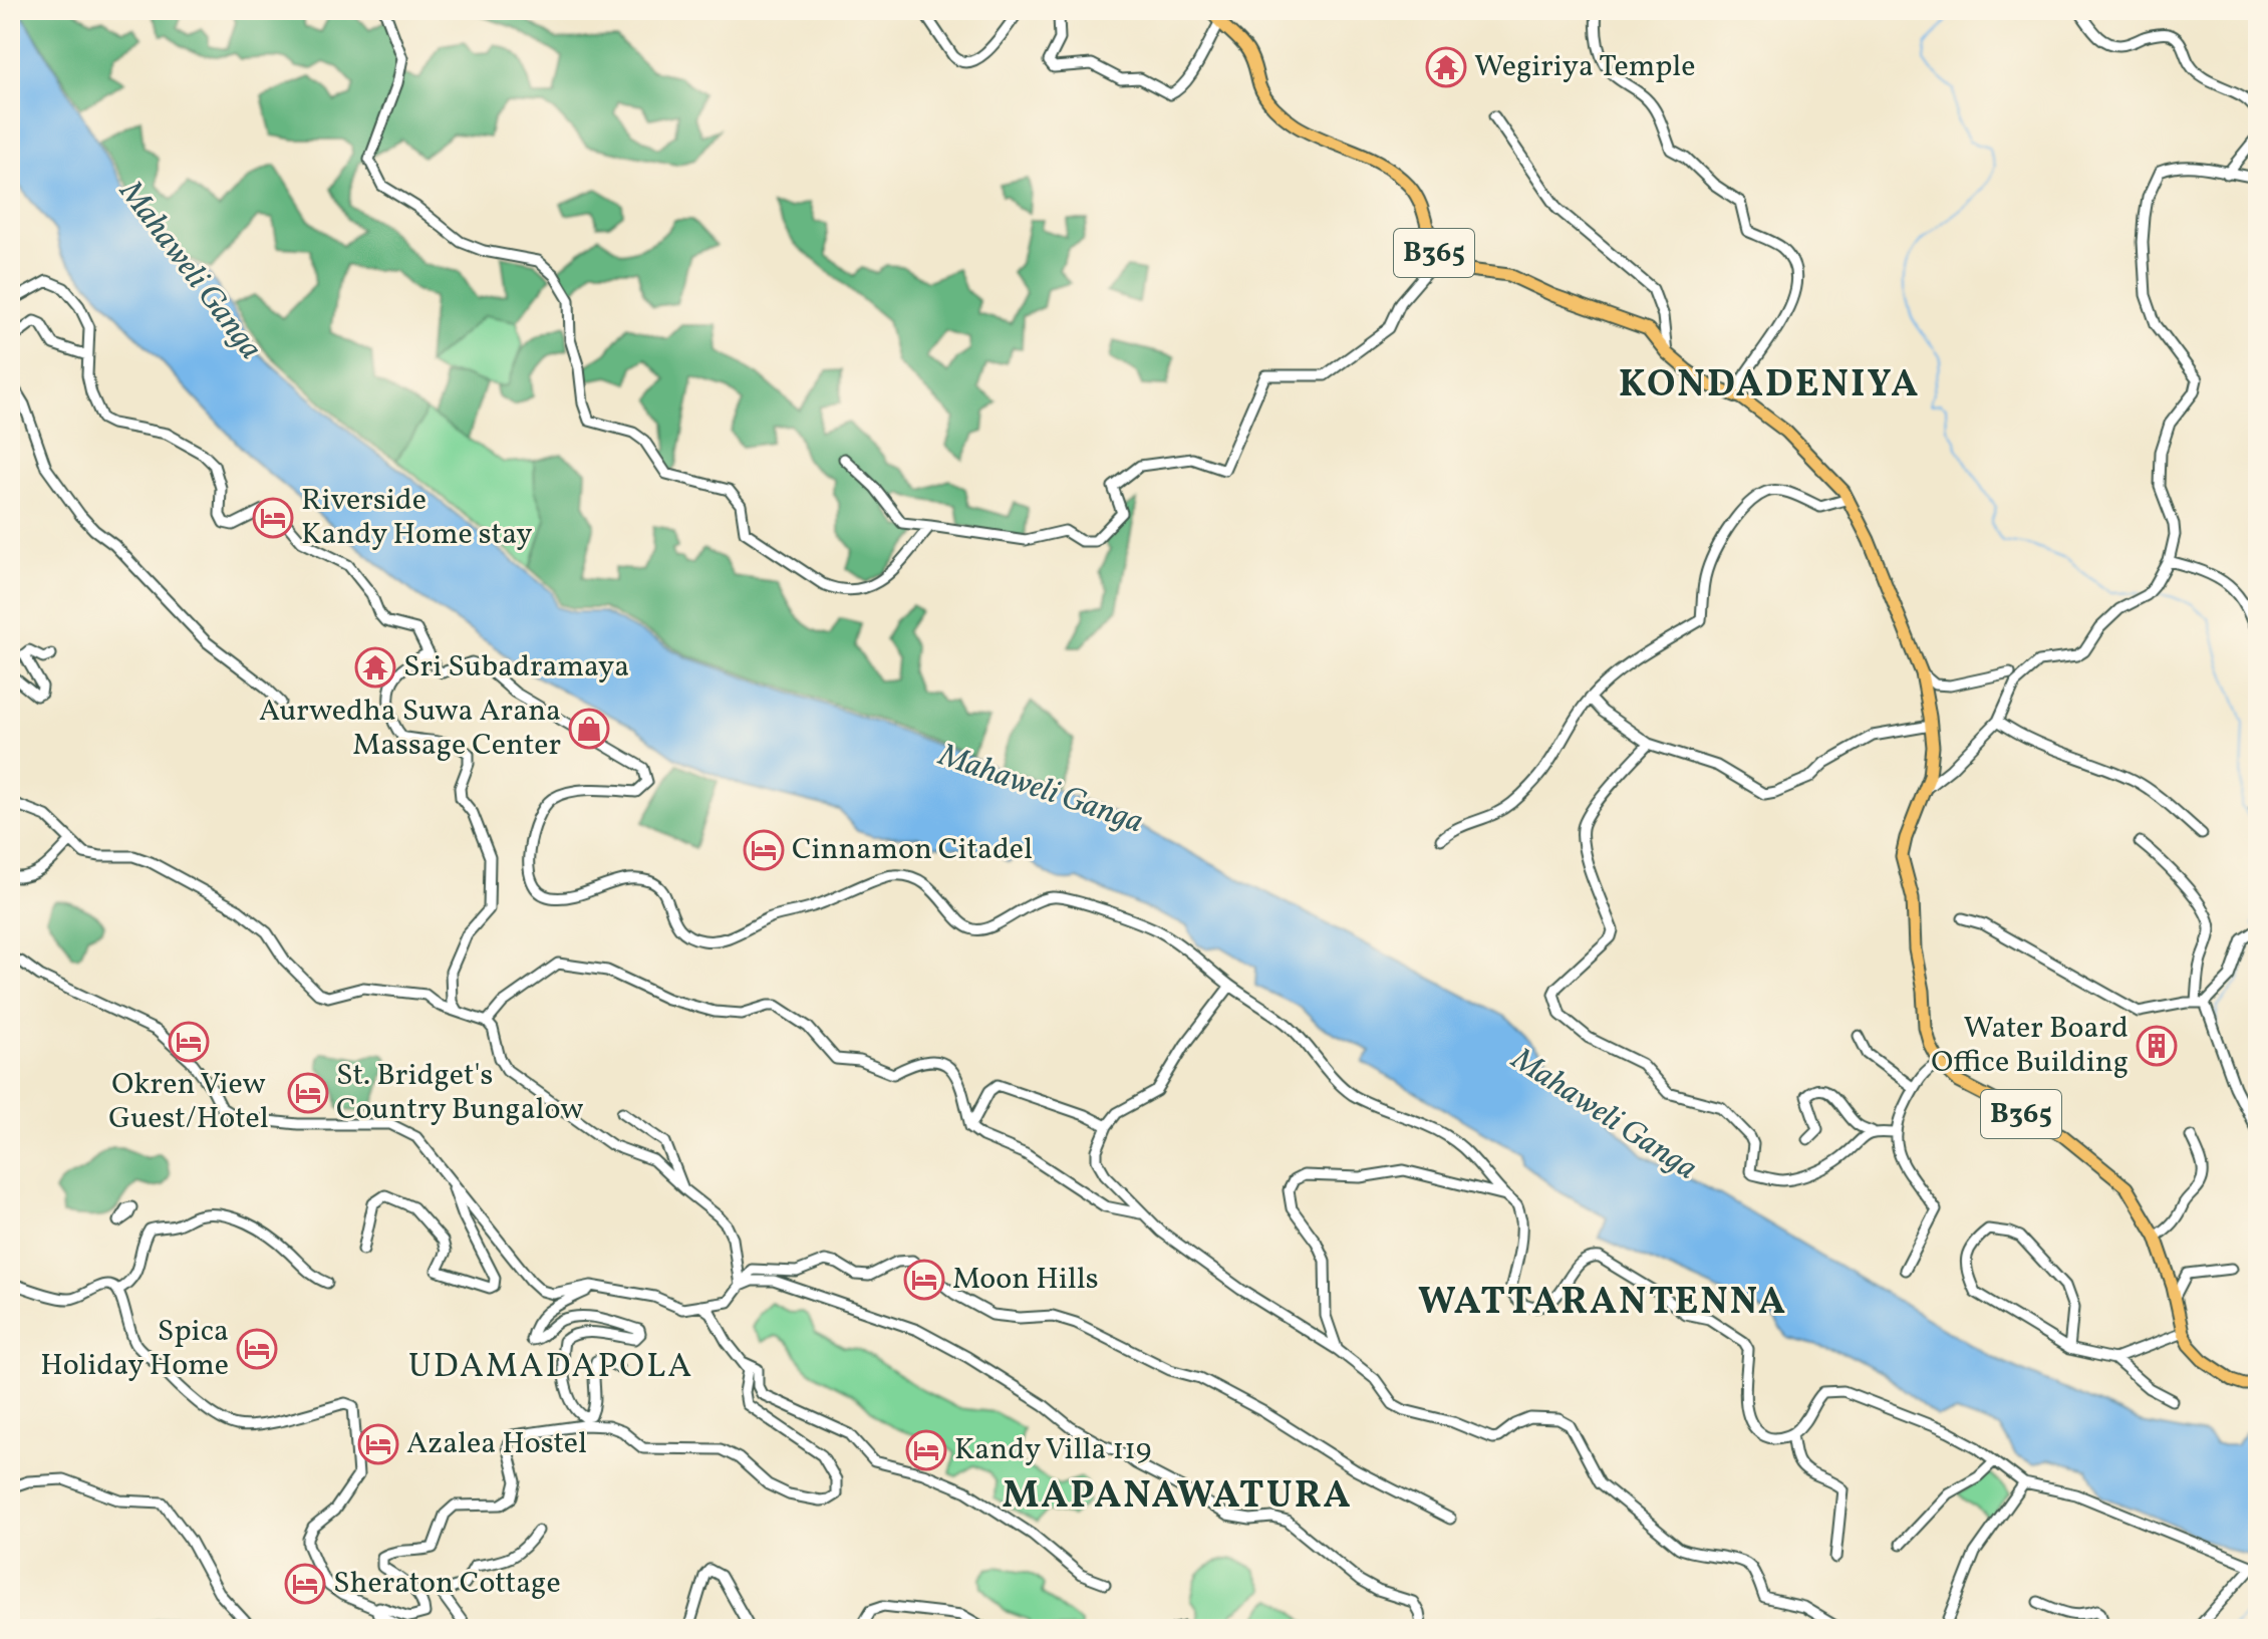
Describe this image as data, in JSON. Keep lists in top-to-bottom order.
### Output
{
  "streets": {
    "main road": ["B365"]
  },
  "districts": [
    "KONDADENIYA",
    "WATTARANTENNA",
    "UDAMADAPOLA",
    "MAPANAWATURA"
  ],
  "water": ["Mahaweli Ganga"],
  "places": {
    "temple": ["Wegiriya Temple", "Sri Subadramaya"],
    "hotel": [
      "Riverside Kandy Home stay",
      "Cinnamon Citadel",
      "Okren View Guest/Hotel",
      "St. Bridget's Country Bungalow",
      "Moon Hills",
      "Spica Holiday Home",
      "Azalea Hostel",
      "Kandy Villa 119",
      "Sheraton Cottage"
    ],
    "shop": ["Aurwedha Suwa Arana Massage Center"],
    "building": ["Water Board Office Building"]
  }
}
